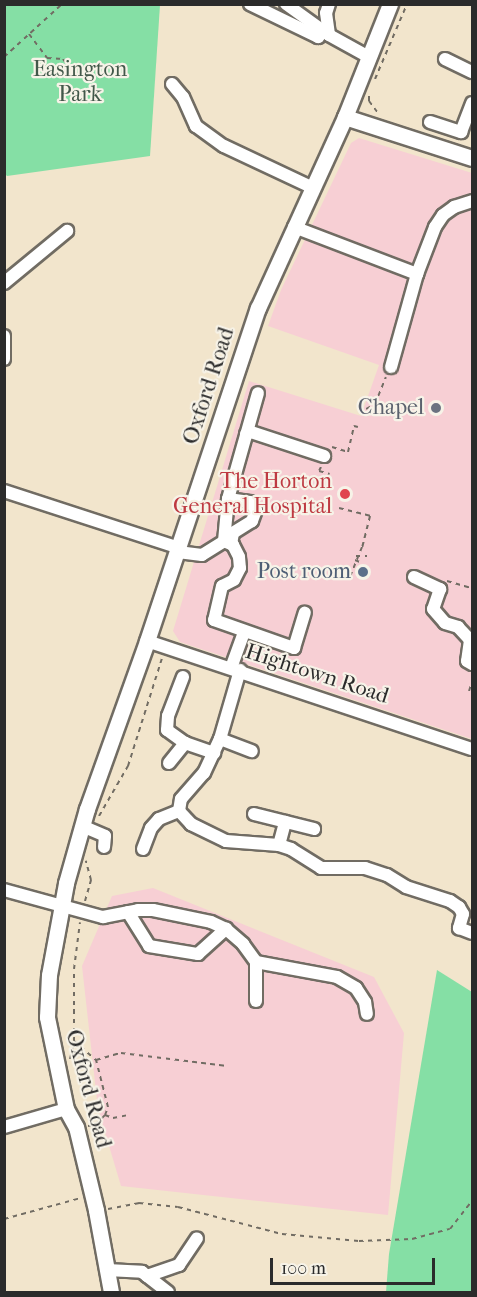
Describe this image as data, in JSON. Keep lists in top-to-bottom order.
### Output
{
  "streets": {
    "main road": ["Oxford Road"],
    "street": ["Hightown Road"]
  },
  "crossings": [
    ["Oxford Road", "Hightown Road"]
  ],
  "parks": ["Easington Park"],
  "places": ["Chapel", "The Horton General Hospital", "Post room"],
  "scale_bar": "100 m"
}
